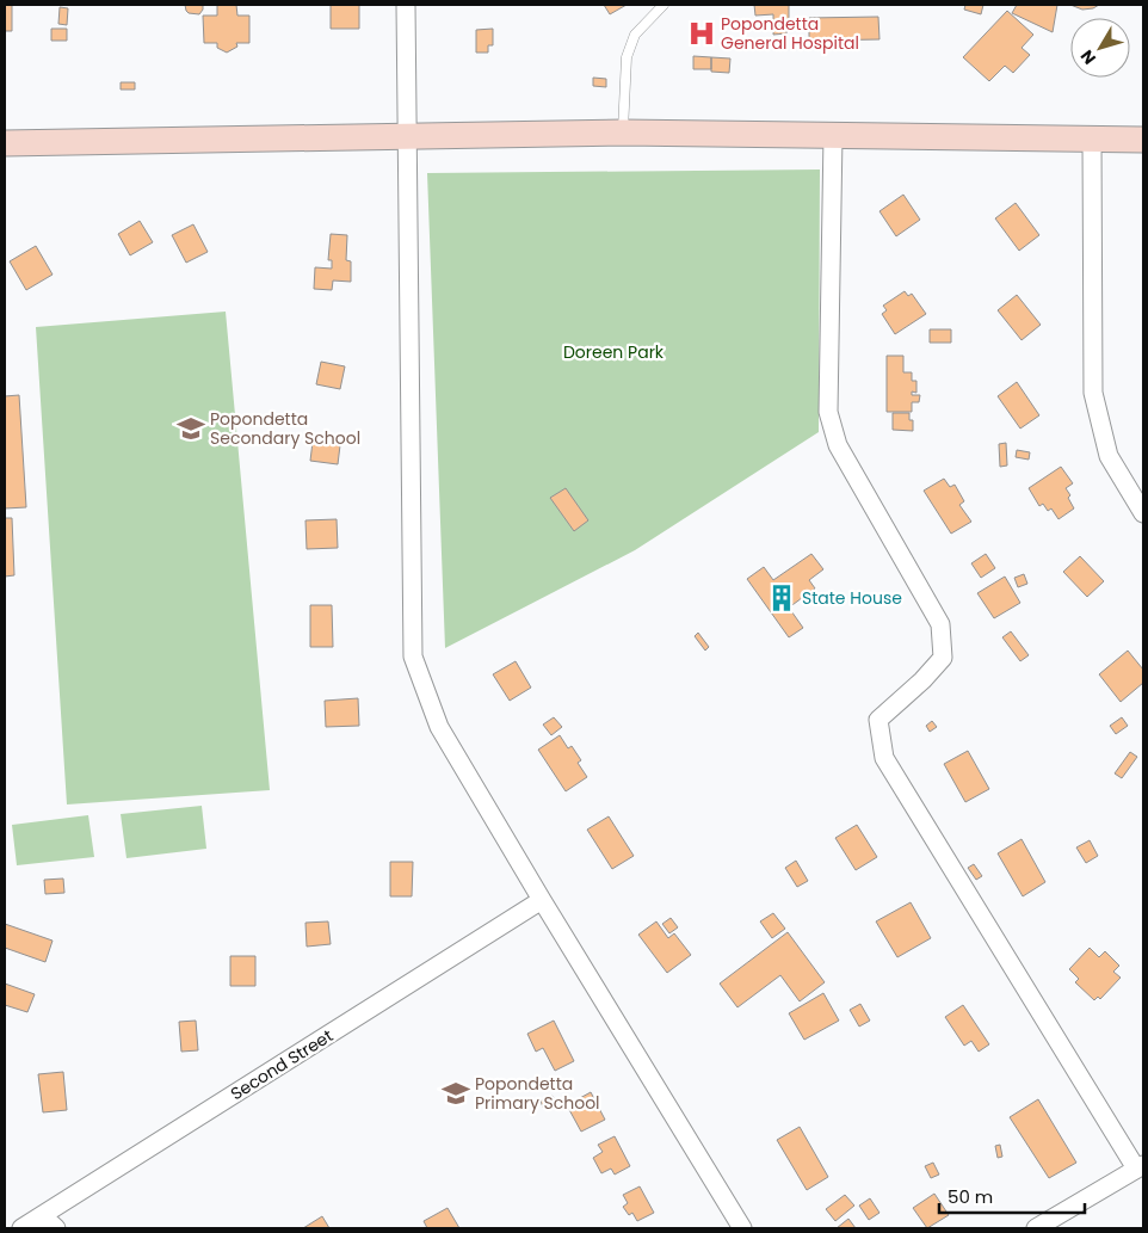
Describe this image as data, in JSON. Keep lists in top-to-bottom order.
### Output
{
  "streets": {
    "street": ["Second Street"]
  },
  "parks": ["Doreen Park"],
  "places": {
    "hospital": ["Popondetta General Hospital"],
    "school or university": ["Popondetta Secondary School", "Popondetta Primary School"],
    "building": ["State House"]
  },
  "scale_bar": "50 m",
  "north": "bottom left"
}
